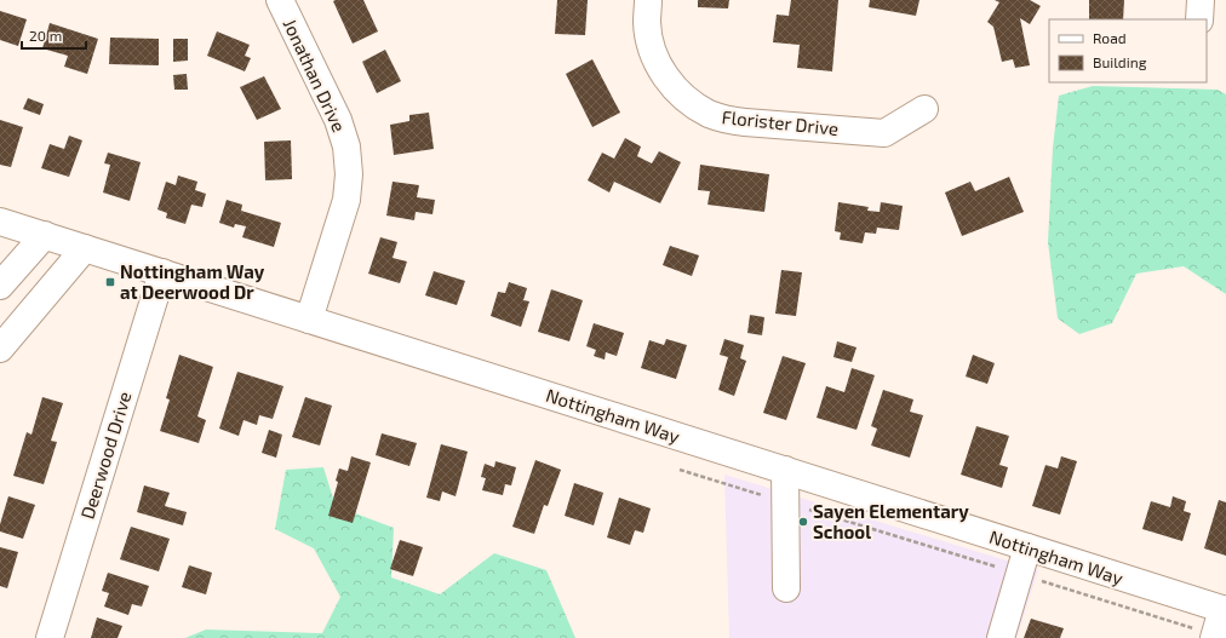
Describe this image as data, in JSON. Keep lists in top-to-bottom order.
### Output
{
  "streets": {
    "street": [
      "Jonathan Drive",
      "Florister Drive",
      "Nottingham Way",
      "Deerwood Drive"
    ]
  },
  "crossings": [
    ["Jonathan Drive", "Nottingham Way"],
    ["Nottingham Way", "Deerwood Drive"]
  ],
  "places": {
    "transit": ["Nottingham Way at Deerwood Dr"],
    "other": ["Sayen Elementary School"]
  },
  "legend": ["Road", "Building"],
  "scale_bar": "20 m"
}
